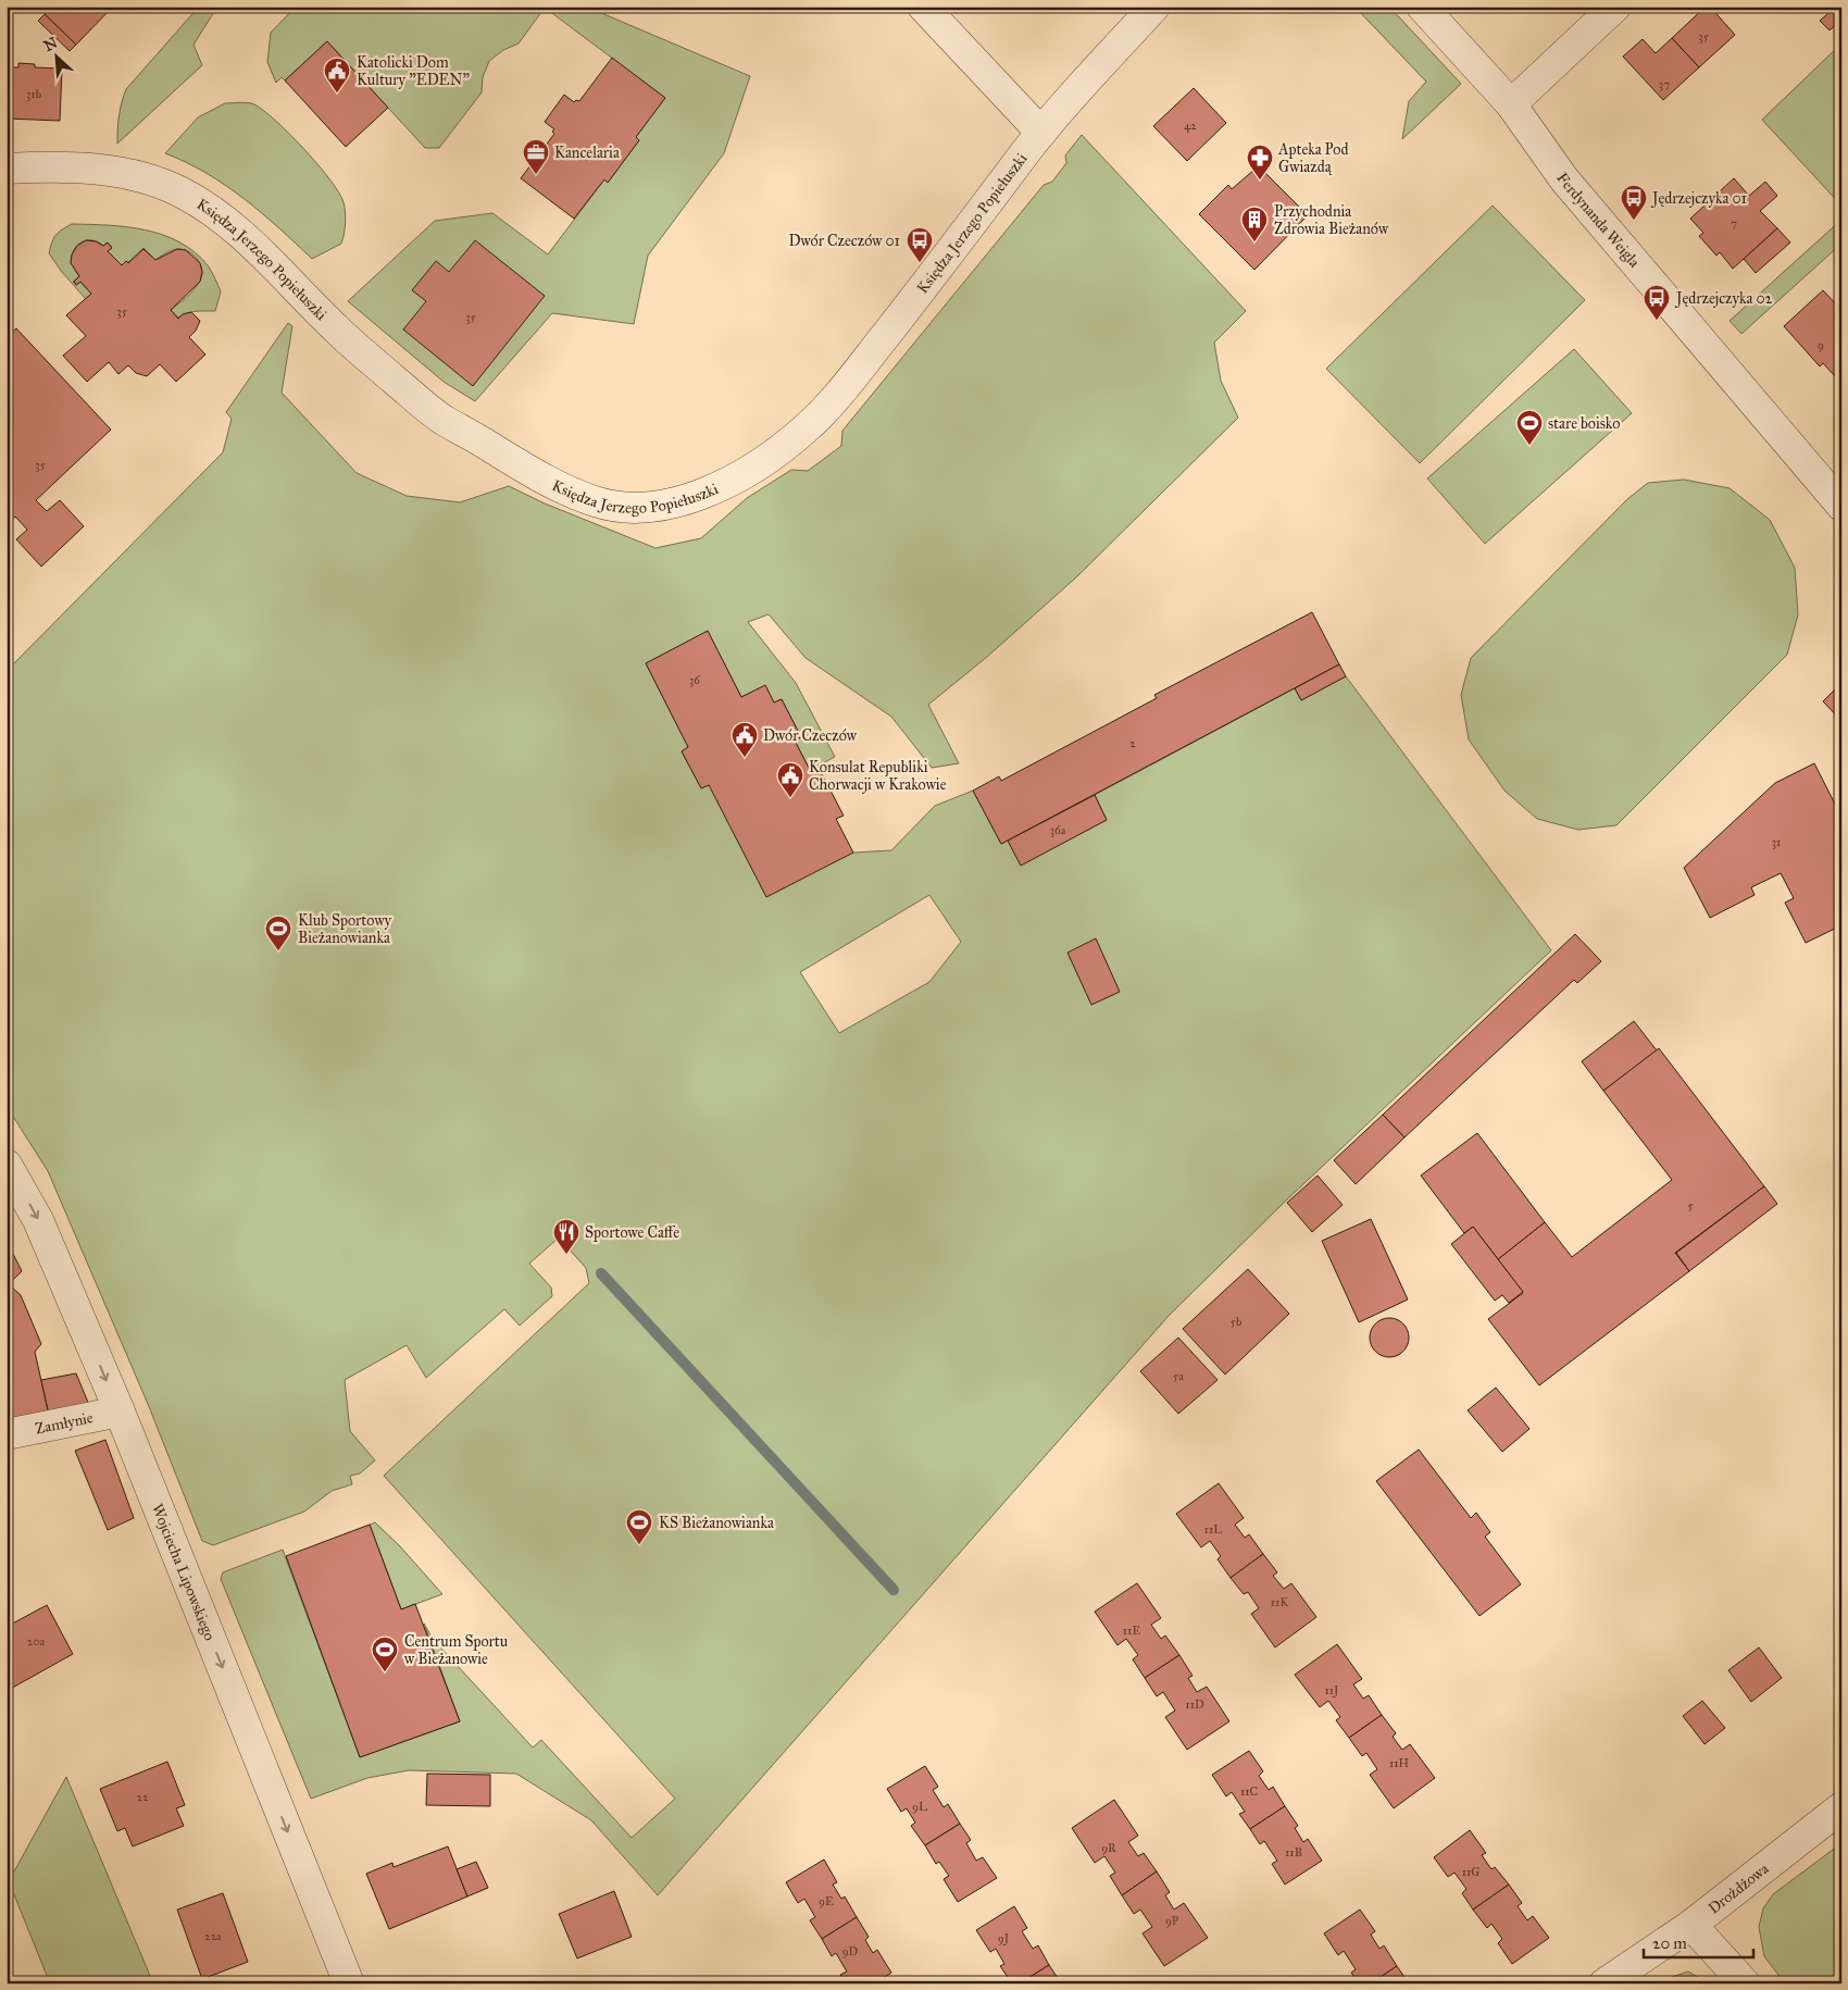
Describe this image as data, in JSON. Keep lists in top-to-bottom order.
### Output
{
  "streets": {
    "street": [
      "Ferdynanda Weigla",
      "Księdza Jerzego Popiełuszki",
      "Zamłynie",
      "Wojciecha Lipowskiego",
      "Drożdżowa"
    ]
  },
  "crossings": [
    ["Zamłynie", "Wojciecha Lipowskiego"]
  ],
  "one_way": ["Wojciecha Lipowskiego"],
  "places": {
    "public building": ["Katolicki Dom Kultury \"EDEN\"", "Dwór Czeczów", "Konsulat Republiki Chorwacji w Krakowie"],
    "office": ["Kancelaria"],
    "pharmacy": ["Apteka Pod Gwiazdą"],
    "bus stop": ["Jędrzejczyka 01", "Dwór Czeczów 01", "Jędrzejczyka 02"],
    "building": ["Przychodnia Zdrowia Bieżanów"],
    "sports": [
      "stare boisko",
      "Klub Sportowy Bieżanowianka",
      "KS Bieżanowianka",
      "Centrum Sportu w Bieżanowie"
    ],
    "restaurant": ["Sportowe Caffe"]
  },
  "house_numbers": [
    "35",
    "37",
    "31b",
    "42",
    "7",
    "35",
    "35",
    "9",
    "35",
    "36",
    "2",
    "36a",
    "31",
    "5",
    "5b",
    "5a",
    "11L",
    "11K",
    "11E",
    "20a",
    "11J",
    "11D",
    "11H",
    "11C",
    "22",
    "9L",
    "9R",
    "11B",
    "11G",
    "9E",
    "9P",
    "22a",
    "9J",
    "9D"
  ],
  "scale_bar": "20 m",
  "north": "top left"
}
